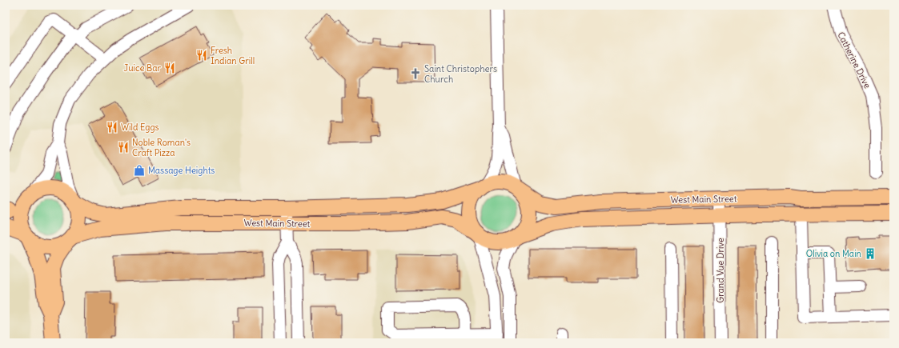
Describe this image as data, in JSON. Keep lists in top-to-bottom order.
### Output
{
  "streets": {
    "main road": ["West Main Street"],
    "street": ["Catherine Drive", "Grand Vue Drive"]
  },
  "crossings": [
    ["West Main Street", "Grand Vue Drive"]
  ],
  "places": {
    "restaurant": [
      "Fresh Indian Grill",
      "Juice Bar",
      "Wild Eggs",
      "Noble Roman's Craft Pizza"
    ],
    "church": ["Saint Christophers Church"],
    "shop": ["Massage Heights"],
    "building": ["Olivia on Main"]
  }
}
